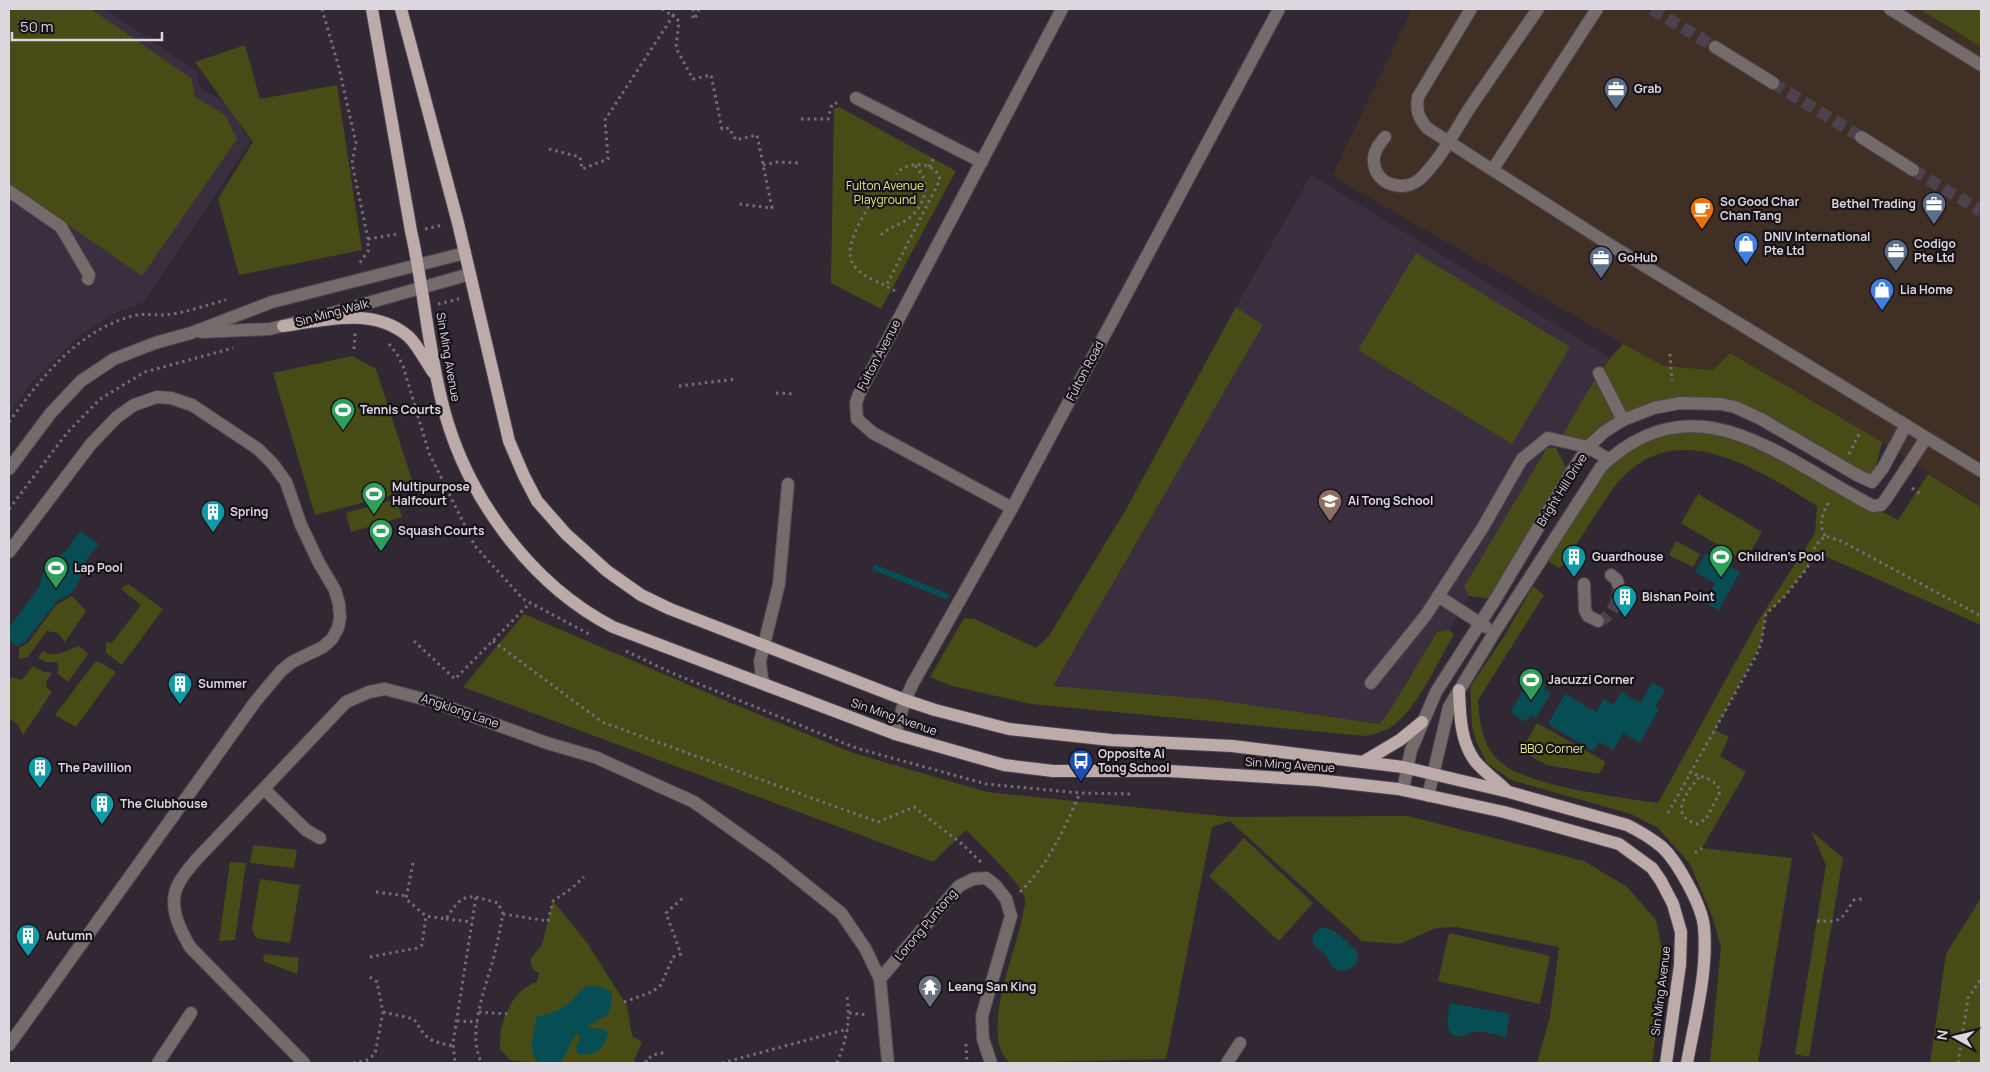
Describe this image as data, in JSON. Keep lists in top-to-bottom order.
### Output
{
  "streets": {
    "main road": ["Sin Ming Avenue"],
    "street": [
      "Sin Ming Walk",
      "Fulton Avenue",
      "Fulton Road",
      "Bright Hill Drive",
      "Angklong Lane",
      "Lorong Puntong"
    ]
  },
  "crossings": [
    ["Sin Ming Walk", "Sin Ming Avenue"],
    ["Fulton Avenue", "Fulton Road"],
    ["Sin Ming Avenue", "Fulton Road"],
    ["Sin Ming Avenue", "Bright Hill Drive"],
    ["Angklong Lane", "Lorong Puntong"]
  ],
  "parks": ["Fulton Avenue Playground", "BBQ Corner"],
  "places": {
    "office": [
      "Grab",
      "Bethel Trading",
      "Codigo Pte Ltd",
      "GoHub"
    ],
    "cafe": ["So Good Char Chan Tang"],
    "shop": ["DNIV International Pte Ltd", "Lia Home"],
    "sports": [
      "Tennis Courts",
      "Multipurpose Halfcourt",
      "Squash Courts",
      "Children's Pool",
      "Lap Pool",
      "Jacuzzi Corner"
    ],
    "school or university": ["Ai Tong School"],
    "building": [
      "Spring",
      "Guardhouse",
      "Bishan Point",
      "Summer",
      "The Pavillion",
      "The Clubhouse",
      "Autumn"
    ],
    "bus stop": ["Opposite Ai Tong School"],
    "temple": ["Leang San King"]
  },
  "scale_bar": "50 m",
  "north": "left"
}
